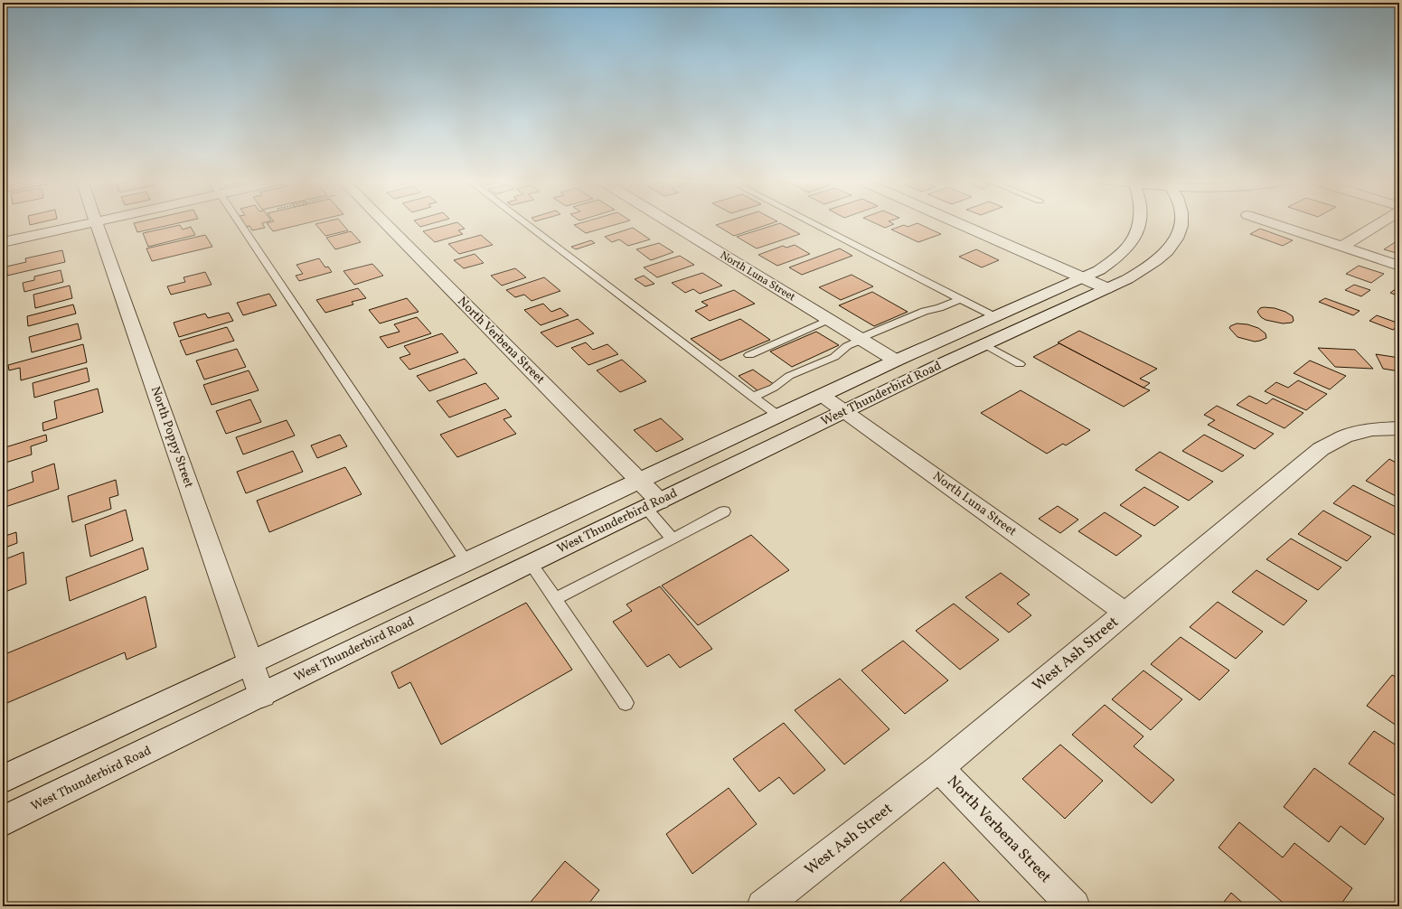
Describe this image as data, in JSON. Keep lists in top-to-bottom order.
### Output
{
  "streets": {
    "street": [
      "North Luna Street",
      "North Verbena Street",
      "West Thunderbird Road",
      "North Poppy Street",
      "West Ash Street"
    ]
  },
  "crossings": [
    ["North Luna Street", "West Thunderbird Road"],
    ["North Luna Street", "West Ash Street"],
    ["North Verbena Street", "West Thunderbird Road"],
    ["North Verbena Street", "West Ash Street"],
    ["West Thunderbird Road", "North Poppy Street"]
  ]
}
